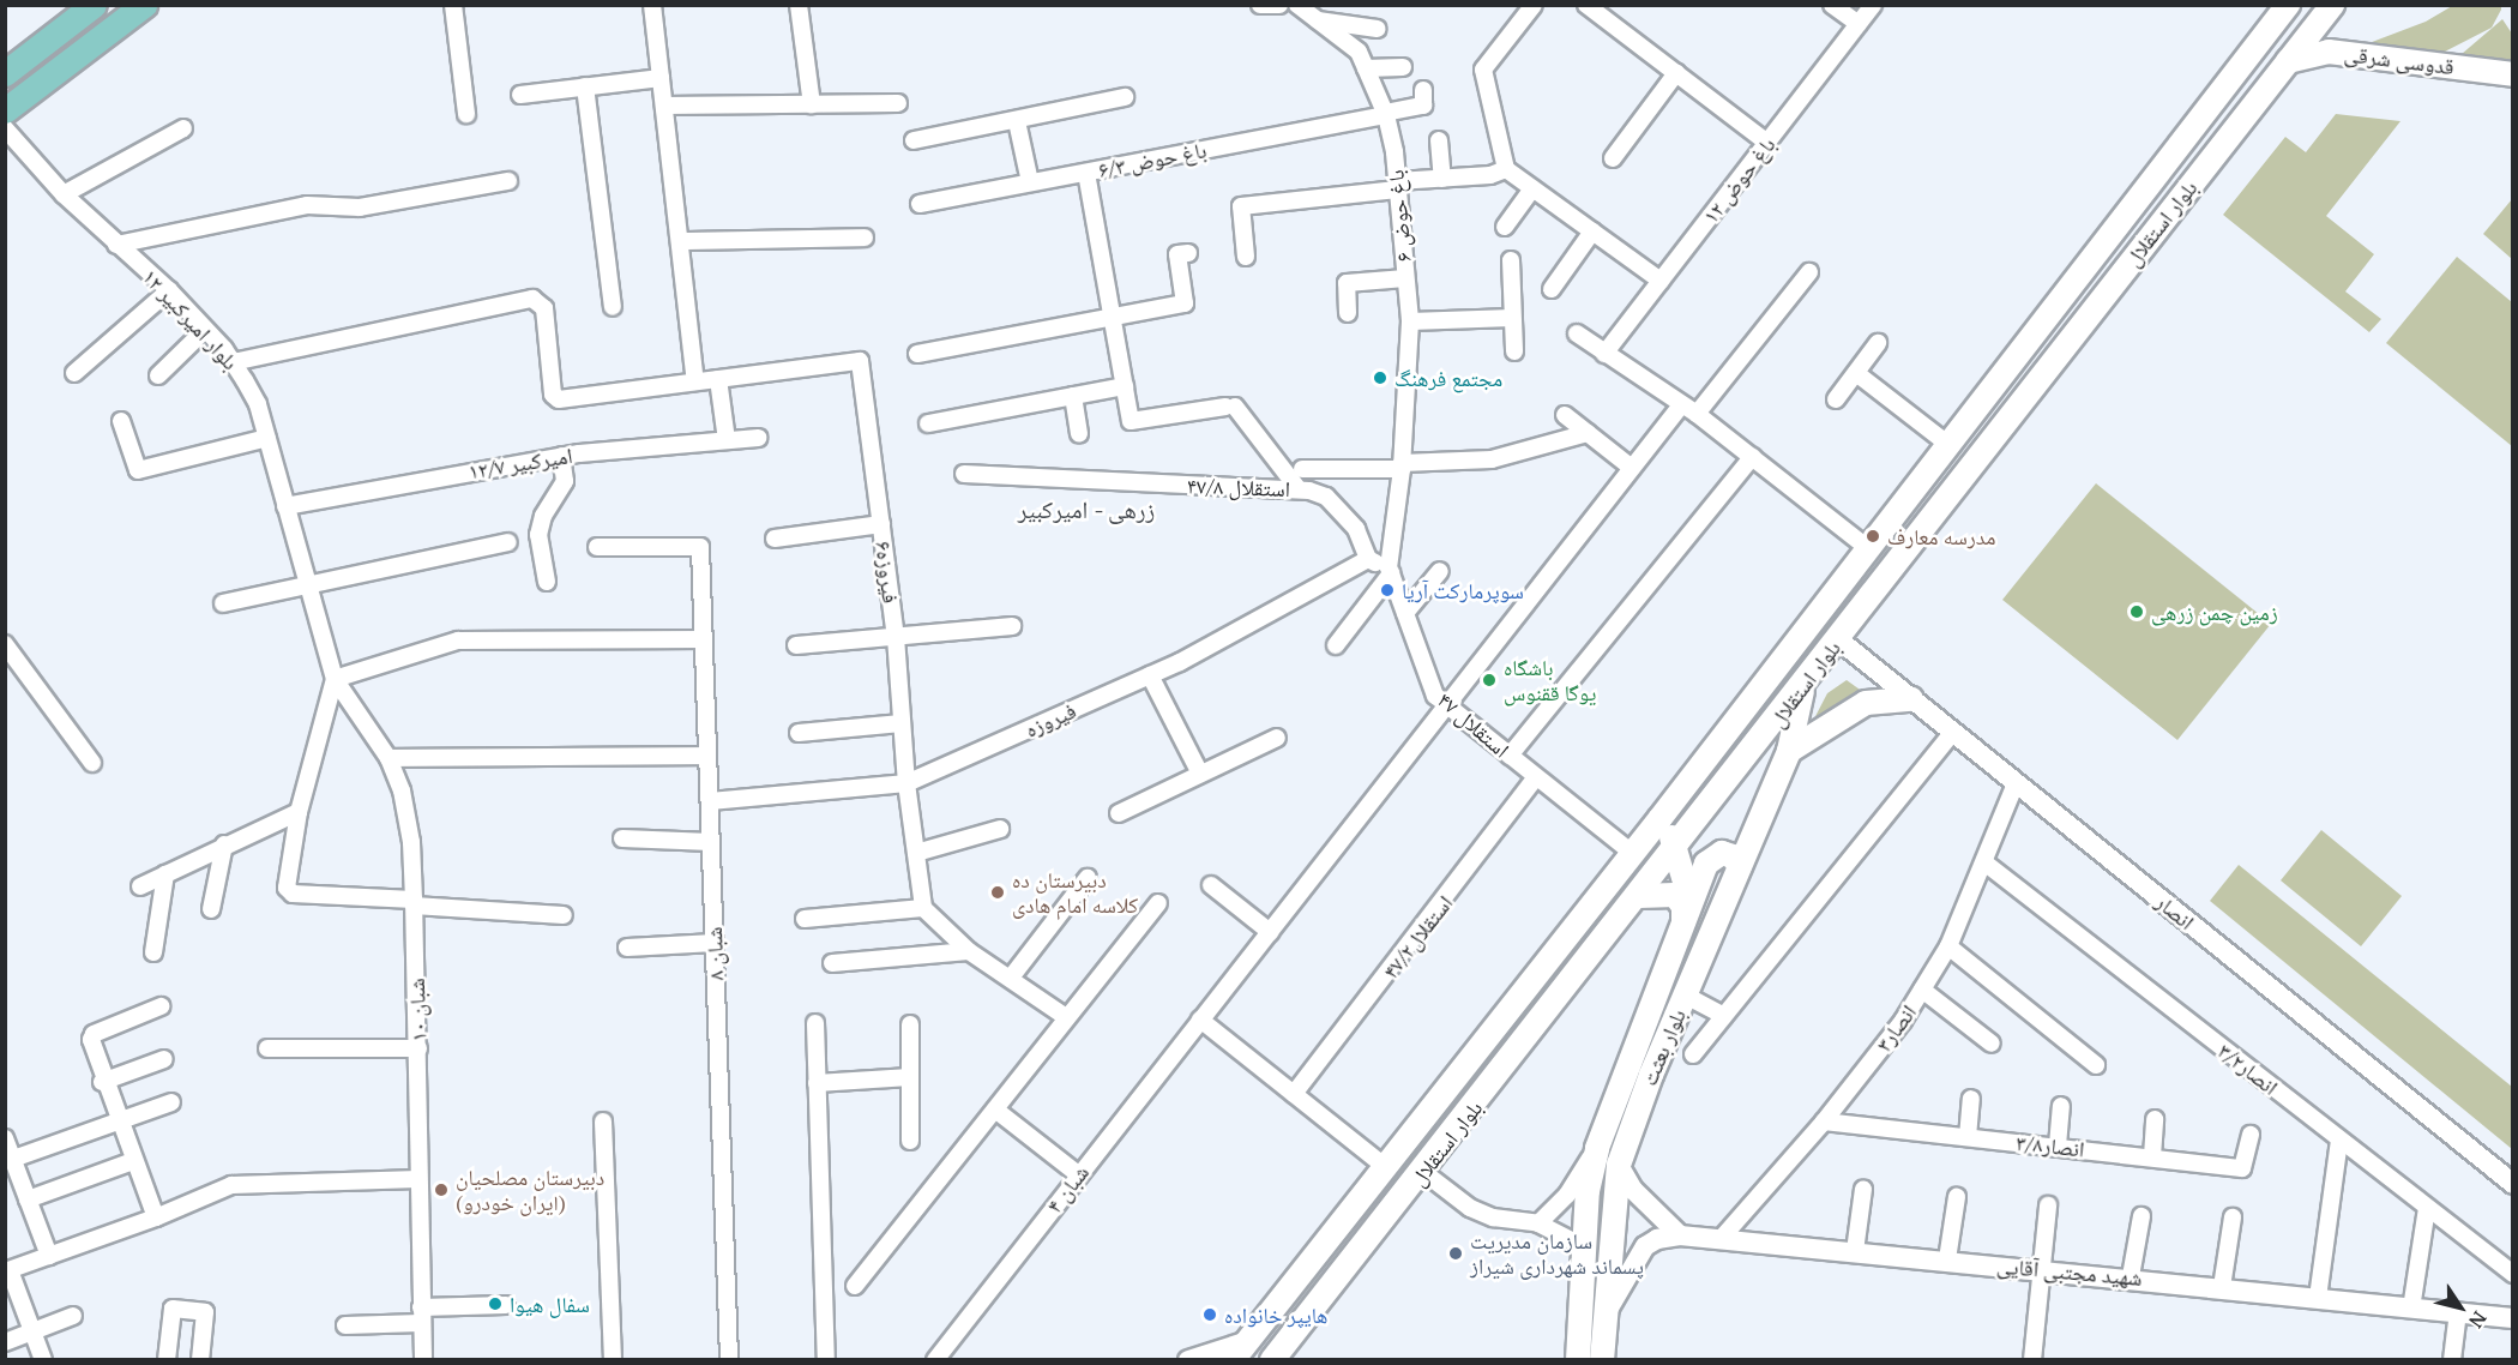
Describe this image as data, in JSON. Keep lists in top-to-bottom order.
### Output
{
  "streets": {
    "main road": ["قدوسی شرقی", "بلوار استقلال", "بلوار بعثت"],
    "street": [
      "۶/۳ باغ حوض",
      "۱۲ باغ حوض",
      "۶ باغ حوض",
      "۱۲ بلوار امیرکبیر",
      "۱۲/۷ امیرکبیر",
      "۴۷/۸ استقلال",
      "فیروزه۶",
      "فیروزه",
      "۴۷ استقلال",
      "انصار",
      "استقلال۴۷/۲",
      "۸ شبان",
      "۱۰ شبان",
      "انصار۳",
      "انصار۳/۲",
      "انصار۳/۸",
      "۴ شبان",
      "شهید مجتبی آقایی"
    ]
  },
  "crossings": [
    ["قدوسی شرقی", "بلوار استقلال"],
    ["۶/۳ باغ حوض", "۶ باغ حوض"],
    ["۶ باغ حوض", "۴۷ استقلال"],
    ["بلوار استقلال", "۴۷ استقلال"],
    ["بلوار استقلال", "انصار"],
    ["بلوار استقلال", "بلوار بعثت"],
    ["۱۲ بلوار امیرکبیر", "۱۲/۷ امیرکبیر"],
    ["۱۲ بلوار امیرکبیر", "۱۰ شبان"],
    ["۴۷/۸ استقلال", "فیروزه"],
    ["فیروزه۶", "فیروزه"],
    ["فیروزه", "۸ شبان"],
    ["۴۷ استقلال", "استقلال۴۷/۲"],
    ["۴۷ استقلال", "۴ شبان"],
    ["انصار", "انصار۳"],
    ["انصار۳", "انصار۳/۲"],
    ["انصار۳", "انصار۳/۸"],
    ["انصار۳", "شهید مجتبی آقایی"]
  ],
  "districts": ["زرهی - امیرکبیر"],
  "places": [
    "مجتمع فرهنگ",
    "مدرسه معارف",
    "سوپرمارکت آریا",
    "زمین چمن زرهی",
    "باشگاه یوگا ققنوس",
    "دبیرستان ده کلاسه امام هادی",
    "دبیرستان مصلحیان (ایران خودرو)",
    "سازمان مدیریت پسماند شهرداری شیراز",
    "سفال هیوا",
    "هایپر خانواده"
  ],
  "north": "bottom right"
}
